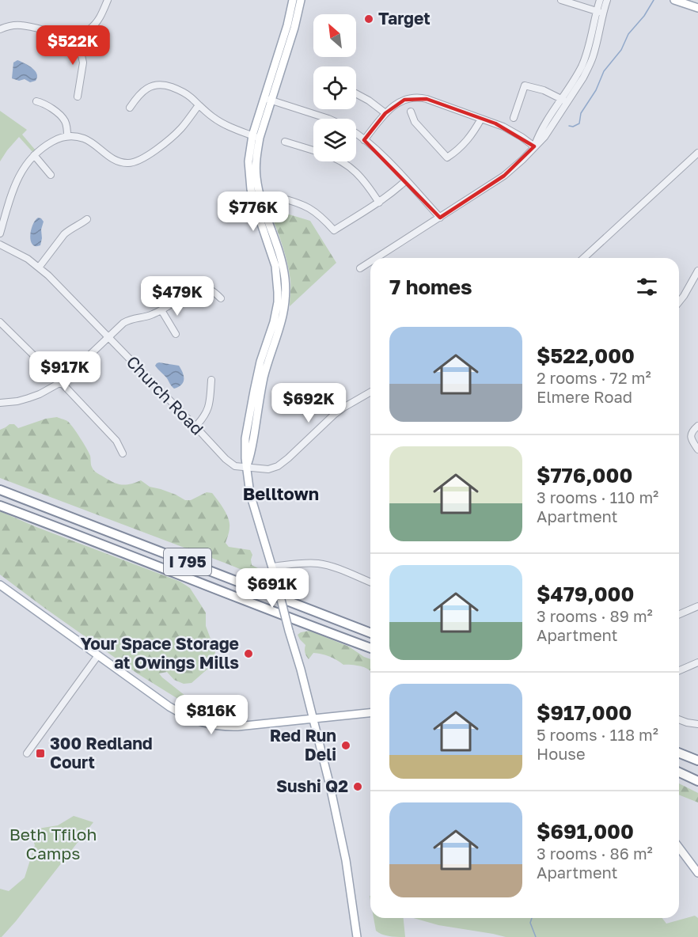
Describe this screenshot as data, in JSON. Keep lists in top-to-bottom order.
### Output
{
  "streets": {
    "highway": ["I 795"],
    "street": ["Church Road"]
  },
  "districts": ["Belltown"],
  "parks": ["Beth Tfiloh Camps"],
  "places": {
    "other": [
      "Target",
      "Your Space Storage at Owings Mills",
      "Red Run Deli",
      "Sushi Q2"
    ],
    "transit": ["300 Redland Court"]
  },
  "north": "top left",
  "page": {
    "price": [
      "$522K",
      "$776K",
      "$479K",
      "$917K",
      "$692K",
      "$691K",
      "$816K"
    ],
    "heading": "7 homes",
    "list": [
      {
        "name": "$522,000",
        "note": "2 rooms · 72 m² · Elmere Road"
      },
      {
        "name": "$776,000",
        "note": "3 rooms · 110 m² · Apartment"
      },
      {
        "name": "$479,000",
        "note": "3 rooms · 89 m² · Apartment"
      },
      {
        "name": "$917,000",
        "note": "5 rooms · 118 m² · House"
      },
      {
        "name": "$691,000",
        "note": "3 rooms · 86 m² · Apartment"
      }
    ]
  }
}
